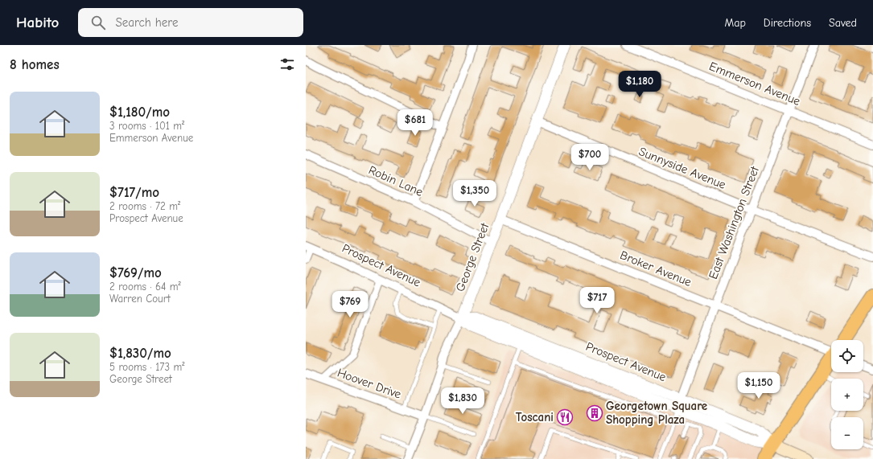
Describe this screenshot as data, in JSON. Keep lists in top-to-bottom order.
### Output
{
  "streets": {
    "main road": ["Prospect Avenue"],
    "street": [
      "Emmerson Avenue",
      "Sunnyside Avenue",
      "Robin Lane",
      "East Washington Street",
      "George Street",
      "Broker Avenue",
      "Hoover Drive"
    ]
  },
  "crossings": [
    ["Emmerson Avenue", "East Washington Street"],
    ["Sunnyside Avenue", "East Washington Street"],
    ["Sunnyside Avenue", "George Street"],
    ["Robin Lane", "George Street"],
    ["East Washington Street", "Prospect Avenue"],
    ["East Washington Street", "Broker Avenue"],
    ["George Street", "Prospect Avenue"],
    ["George Street", "Broker Avenue"],
    ["George Street", "Hoover Drive"]
  ],
  "places": {
    "building": ["Georgetown Square Shopping Plaza"],
    "restaurant": ["Toscani"]
  },
  "page": {
    "header": "Habito",
    "search": "Search here",
    "nav": ["Map", "Directions", "Saved"],
    "heading": "8 homes",
    "price": [
      "$1,180",
      "$681",
      "$700",
      "$1,350",
      "$717",
      "$769",
      "$1,150",
      "$1,830"
    ],
    "list": [
      {
        "name": "$1,180/mo",
        "note": "3 rooms · 101 m² · Emmerson Avenue"
      },
      {
        "name": "$717/mo",
        "note": "2 rooms · 72 m² · Prospect Avenue"
      },
      {
        "name": "$769/mo",
        "note": "2 rooms · 64 m² · Warren Court"
      },
      {
        "name": "$1,830/mo",
        "note": "5 rooms · 173 m² · George Street"
      }
    ],
    "map_buttons": ["+", "−"]
  }
}
